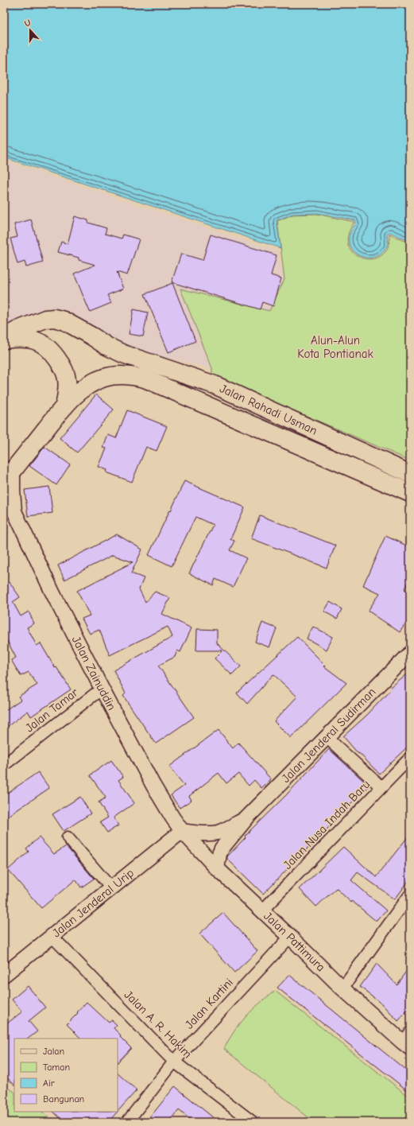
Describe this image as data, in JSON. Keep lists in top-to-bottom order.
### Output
{
  "streets": {
    "highway": ["Jalan Rahadi Usman"],
    "street": [
      "Jalan Zainuddin",
      "Jalan Tamar",
      "Jalan Jenderal Sudirman",
      "Jalan Nusa Indah Baru",
      "Jalan Jenderal Urip",
      "Jalan Pattimura",
      "Jalan Kartini",
      "Jalan A. R. Hakim"
    ]
  },
  "crossings": [
    ["Jalan Rahadi Usman", "Jalan Zainuddin"],
    ["Jalan Zainuddin", "Jalan Tamar"],
    ["Jalan Zainuddin", "Jalan Jenderal Sudirman"],
    ["Jalan Zainuddin", "Jalan Jenderal Urip"],
    ["Jalan Zainuddin", "Jalan Pattimura"],
    ["Jalan Jenderal Sudirman", "Jalan Jenderal Urip"],
    ["Jalan Jenderal Sudirman", "Jalan Pattimura"],
    ["Jalan Nusa Indah Baru", "Jalan Pattimura"],
    ["Jalan Jenderal Urip", "Jalan Pattimura"],
    ["Jalan Jenderal Urip", "Jalan A. R. Hakim"],
    ["Jalan Pattimura", "Jalan Kartini"],
    ["Jalan Kartini", "Jalan A. R. Hakim"]
  ],
  "parks": ["Alun-Alun Kota Pontianak"],
  "legend": [
    "Jalan",
    "Taman",
    "Air",
    "Bangunan"
  ],
  "north": "top"
}
